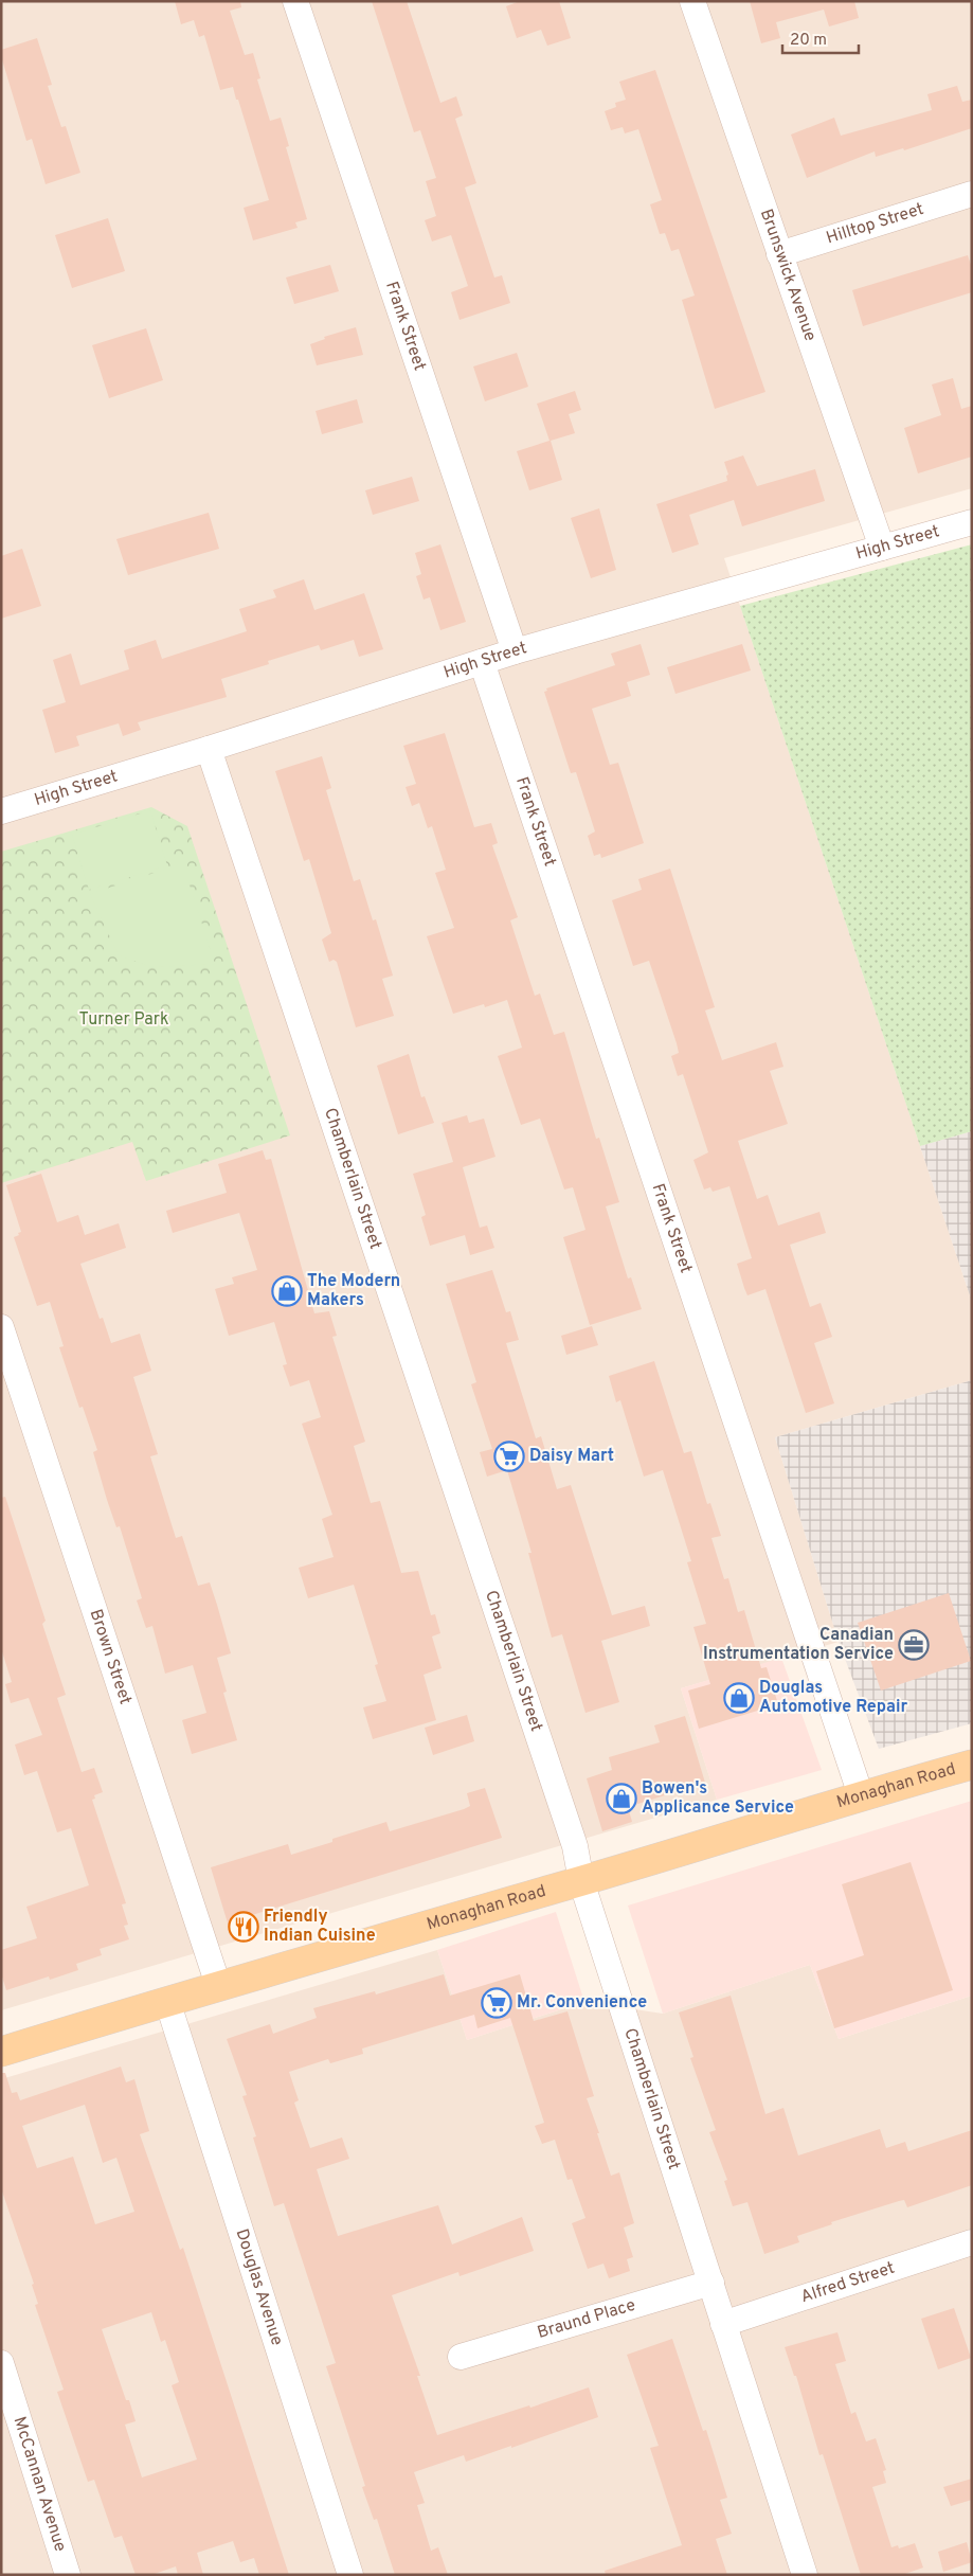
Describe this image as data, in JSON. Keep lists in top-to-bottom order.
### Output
{
  "streets": {
    "main road": ["Monaghan Road"],
    "street": [
      "Hilltop Street",
      "Brunswick Avenue",
      "Frank Street",
      "High Street",
      "Chamberlain Street",
      "Brown Street",
      "Alfred Street",
      "Douglas Avenue",
      "Braund Place",
      "McCannan Avenue"
    ]
  },
  "crossings": [
    ["Hilltop Street", "Brunswick Avenue"],
    ["Brunswick Avenue", "High Street"],
    ["Frank Street", "High Street"],
    ["Frank Street", "Monaghan Road"],
    ["High Street", "Chamberlain Street"],
    ["Chamberlain Street", "Monaghan Road"],
    ["Chamberlain Street", "Alfred Street"],
    ["Chamberlain Street", "Braund Place"],
    ["Brown Street", "Monaghan Road"],
    ["Monaghan Road", "Douglas Avenue"]
  ],
  "parks": ["Turner Park"],
  "places": {
    "shop": ["The Modern Makers", "Douglas Automotive Repair", "Bowen's Applicance Service"],
    "supermarket": ["Daisy Mart", "Mr. Convenience"],
    "office": ["Canadian Instrumentation Service"],
    "restaurant": ["Friendly Indian Cuisine"]
  },
  "scale_bar": "20 m"
}
